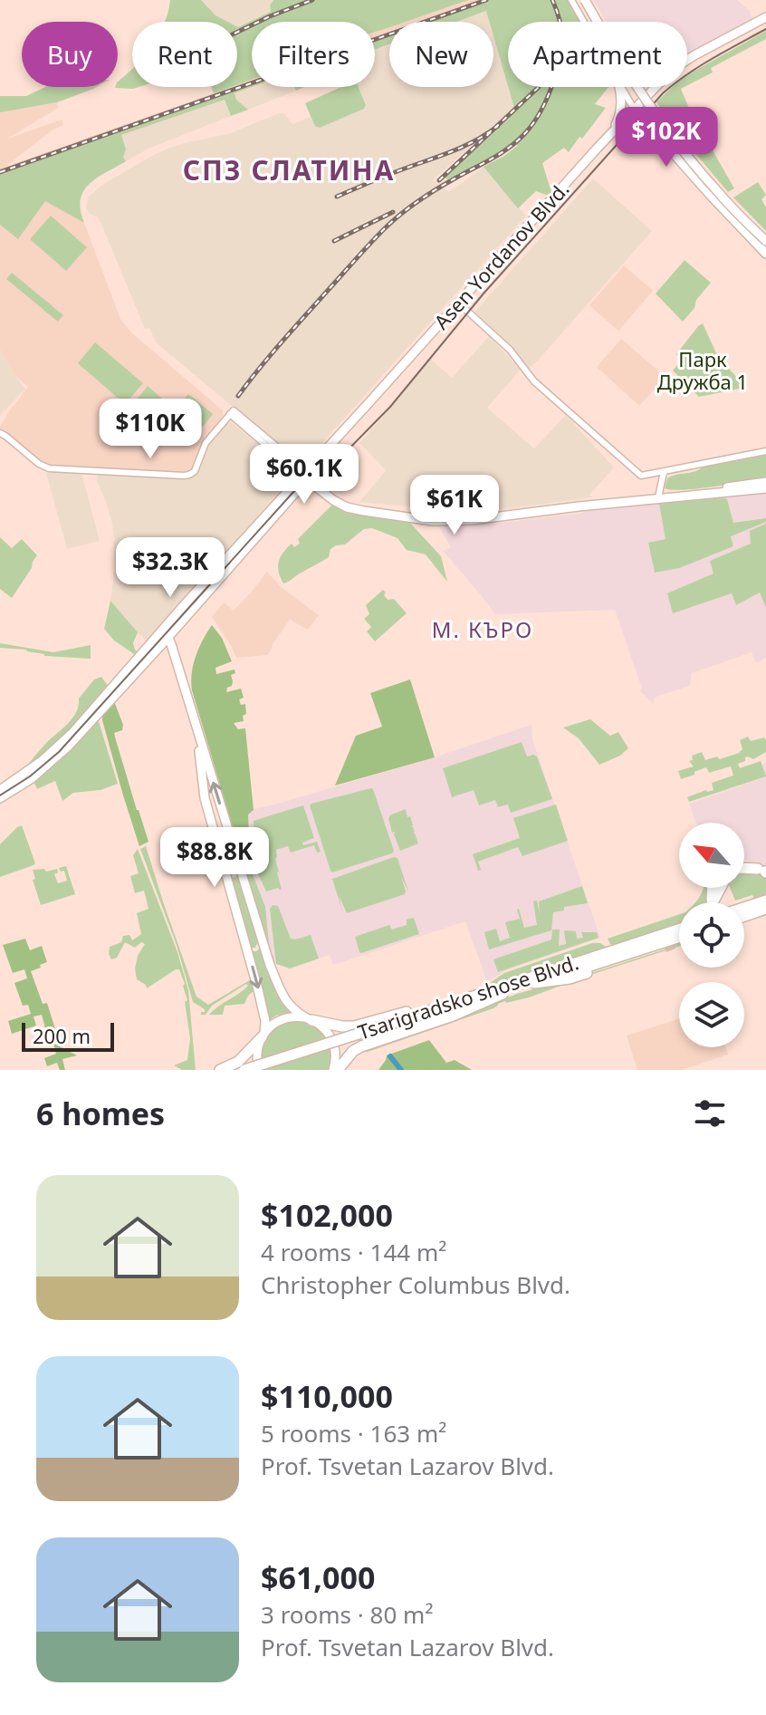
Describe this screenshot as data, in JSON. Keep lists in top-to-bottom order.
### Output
{
  "streets": {
    "highway": ["Tsarigradsko shose Blvd."],
    "main road": ["Asen Yordanov Blvd."]
  },
  "districts": ["СПЗ СЛАТИНА", "М. КЪРО"],
  "parks": ["Парк Дружба 1"],
  "scale_bar": "200 m",
  "north": "top left",
  "page": {
    "chip": [
      "Buy",
      "Rent",
      "Filters",
      "New",
      "Apartment"
    ],
    "price": [
      "$102K",
      "$110K",
      "$60.1K",
      "$61K",
      "$32.3K",
      "$88.8K"
    ],
    "scale": "200 m",
    "heading": "6 homes",
    "list": [
      {
        "name": "$102,000",
        "note": "4 rooms · 144 m² · Christopher Columbus Blvd."
      },
      {
        "name": "$110,000",
        "note": "5 rooms · 163 m² · Prof. Tsvetan Lazarov Blvd."
      },
      {
        "name": "$61,000",
        "note": "3 rooms · 80 m² · Prof. Tsvetan Lazarov Blvd."
      }
    ]
  }
}
